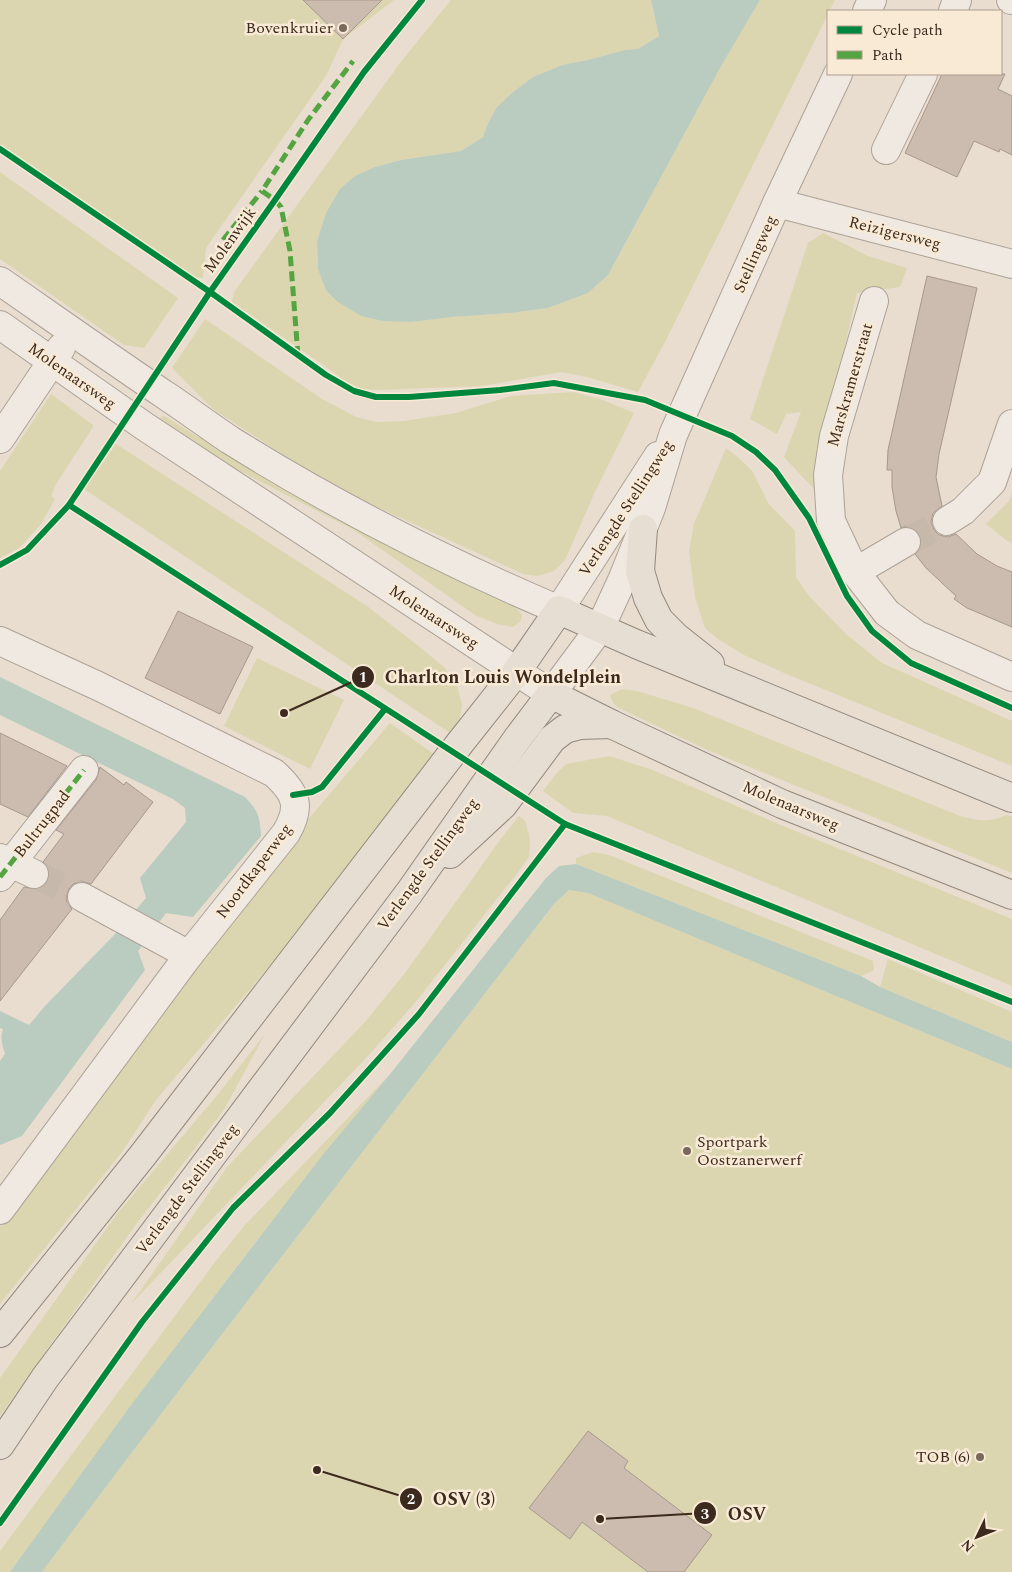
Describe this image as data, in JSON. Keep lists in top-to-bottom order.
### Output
{
  "streets": {
    "main road": ["Molenaarsweg", "Verlengde Stellingweg"],
    "street": [
      "Reizigersweg",
      "Stellingweg",
      "Marskramerstraat",
      "Bultrugpad",
      "Noordkaperweg"
    ],
    "cycle path": ["Molenwijk"]
  },
  "crossings": [
    ["Reizigersweg", "Stellingweg"],
    ["Stellingweg", "Verlengde Stellingweg"],
    ["Molenaarsweg", "Verlengde Stellingweg"]
  ],
  "places": [
    "Bovenkruier",
    "Charlton Louis Wondelplein",
    "Sportpark Oostzanerwerf",
    "TOB (6)",
    "OSV (3)",
    "OSV"
  ],
  "legend": ["Cycle path", "Path"],
  "north": "bottom left"
}
